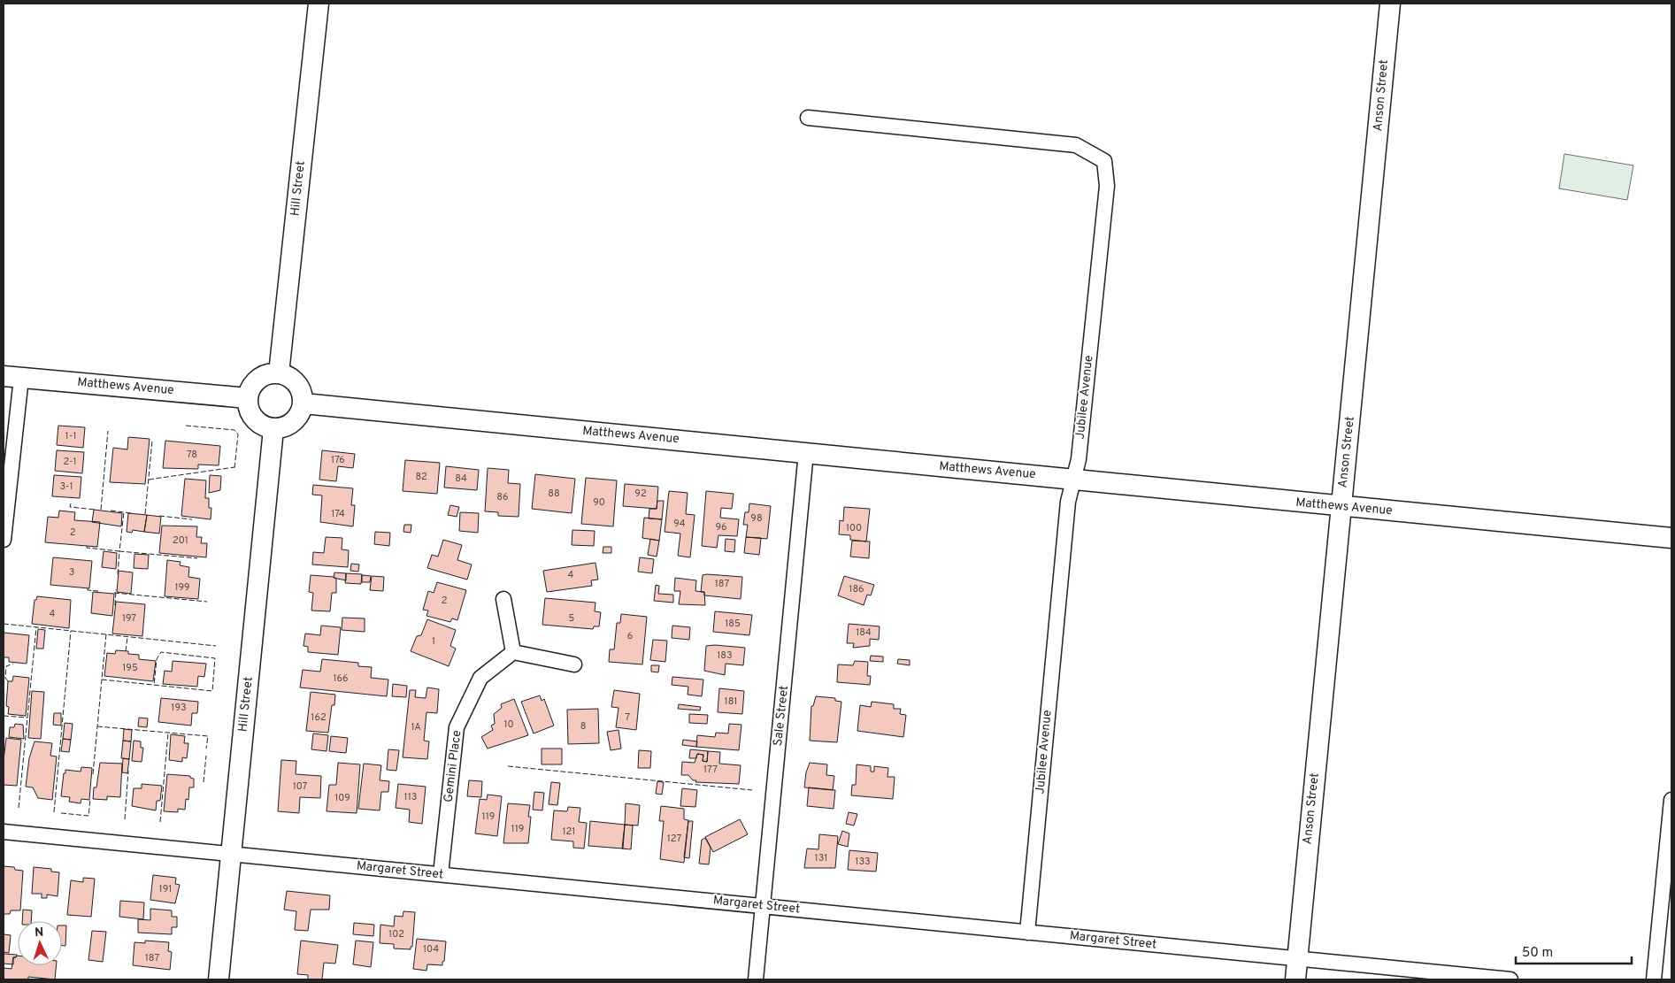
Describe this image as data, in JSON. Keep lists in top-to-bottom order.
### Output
{
  "streets": {
    "street": [
      "Anson Street",
      "Hill Street",
      "Matthews Avenue",
      "Jubilee Avenue",
      "Sale Street",
      "Gemini Place",
      "Margaret Street"
    ]
  },
  "crossings": [
    ["Anson Street", "Matthews Avenue"],
    ["Anson Street", "Margaret Street"],
    ["Hill Street", "Matthews Avenue"],
    ["Hill Street", "Margaret Street"],
    ["Matthews Avenue", "Jubilee Avenue"],
    ["Matthews Avenue", "Sale Street"],
    ["Jubilee Avenue", "Margaret Street"],
    ["Sale Street", "Margaret Street"],
    ["Gemini Place", "Margaret Street"]
  ],
  "house_numbers": [
    "1-1",
    "78",
    "176",
    "2-1",
    "82",
    "84",
    "3-1",
    "88",
    "92",
    "86",
    "90",
    "174",
    "98",
    "94",
    "96",
    "100",
    "2",
    "201",
    "3",
    "4",
    "187",
    "199",
    "186",
    "2",
    "4",
    "197",
    "5",
    "185",
    "184",
    "6",
    "1",
    "183",
    "195",
    "166",
    "181",
    "193",
    "162",
    "7",
    "10",
    "8",
    "1A",
    "177",
    "107",
    "113",
    "109",
    "119",
    "119",
    "121",
    "127",
    "131",
    "133",
    "191",
    "102",
    "104",
    "187"
  ],
  "scale_bar": "50 m",
  "north": "top"
}
